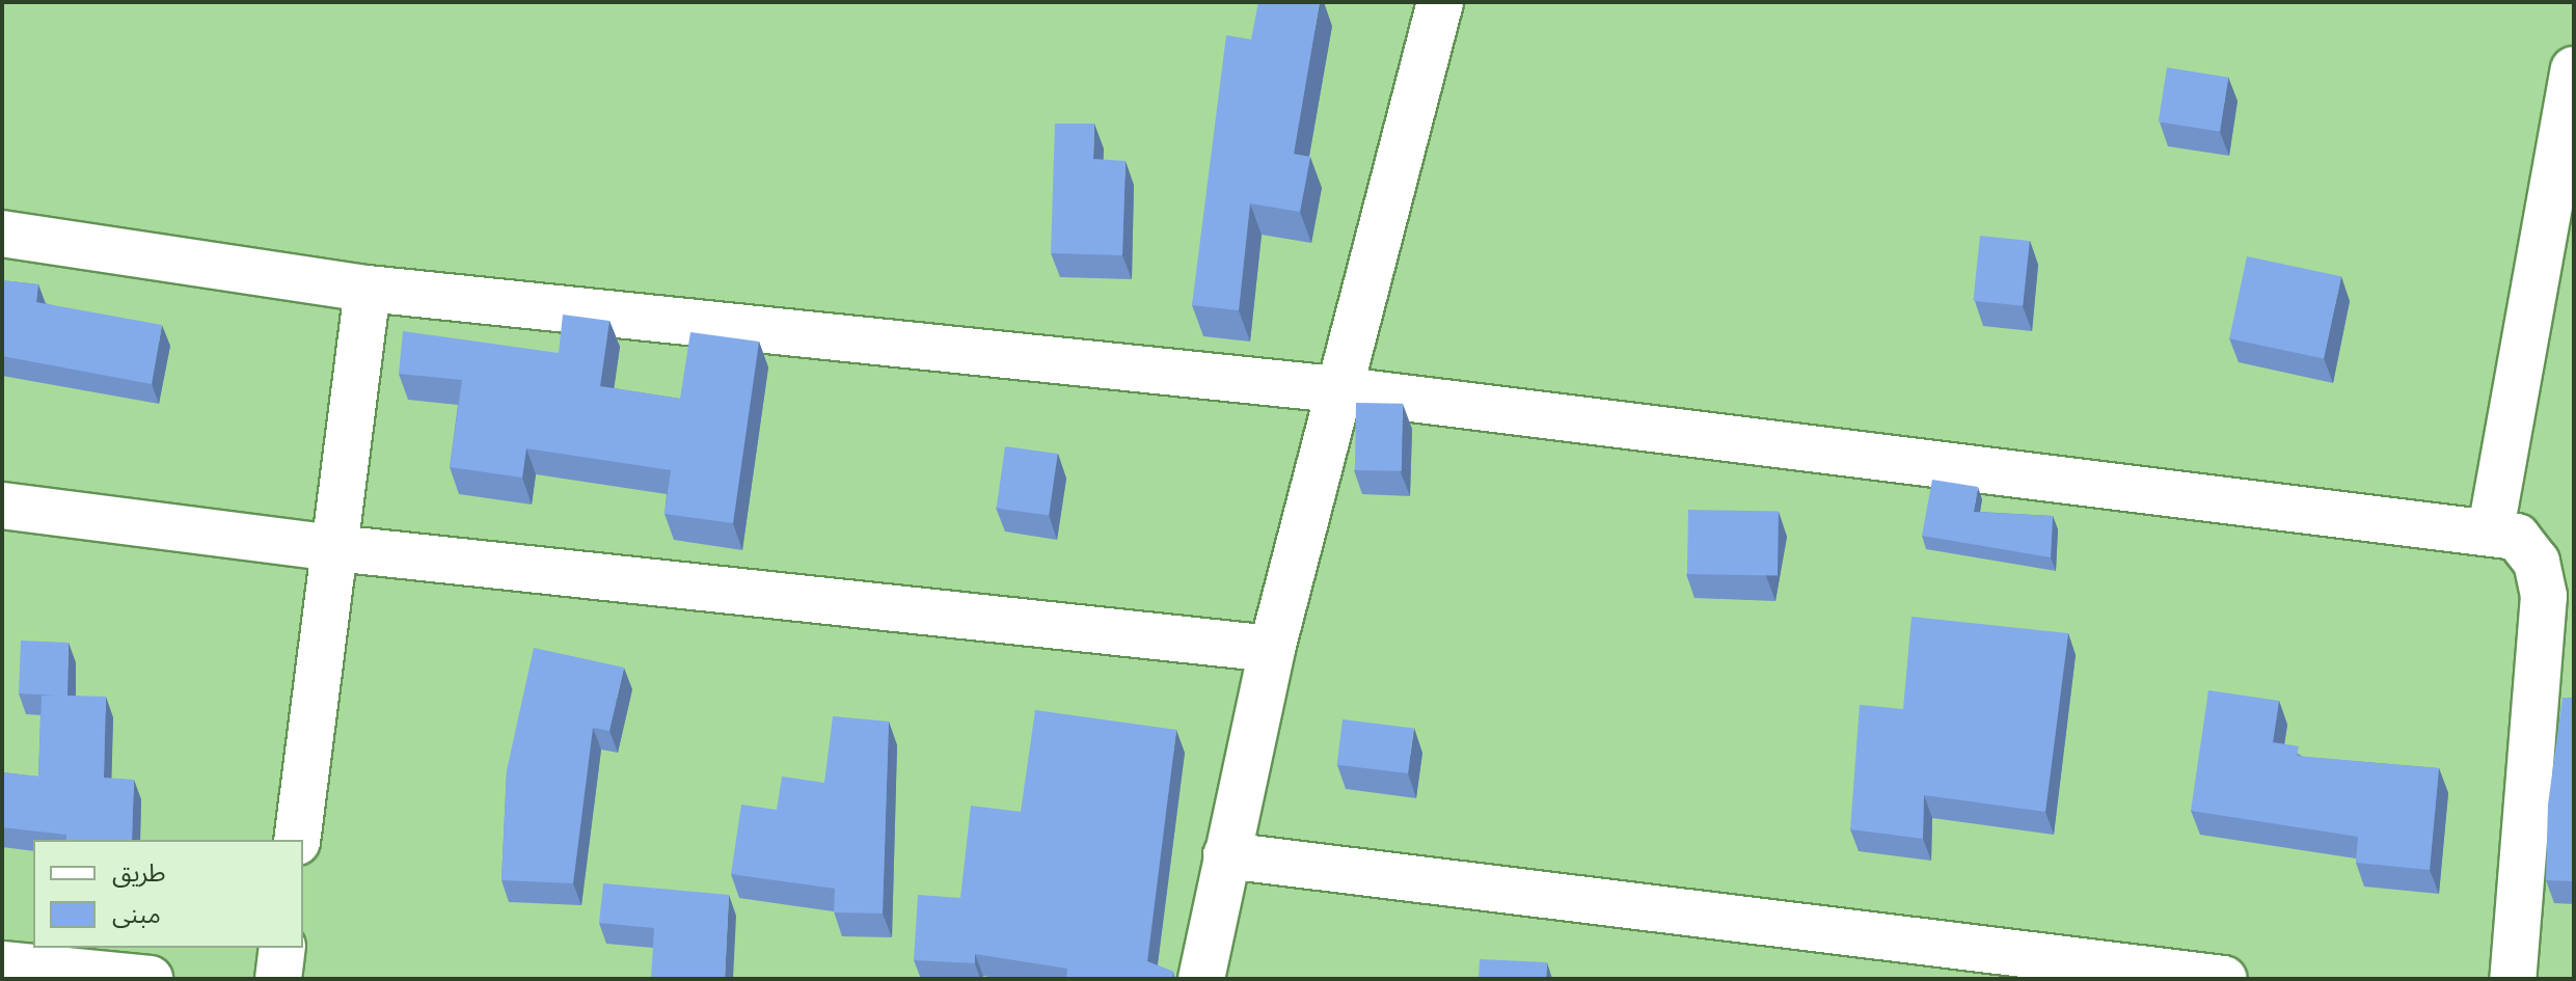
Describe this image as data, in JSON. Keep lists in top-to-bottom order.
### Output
{
  "legend": ["طريق", "مبنى"]
}
